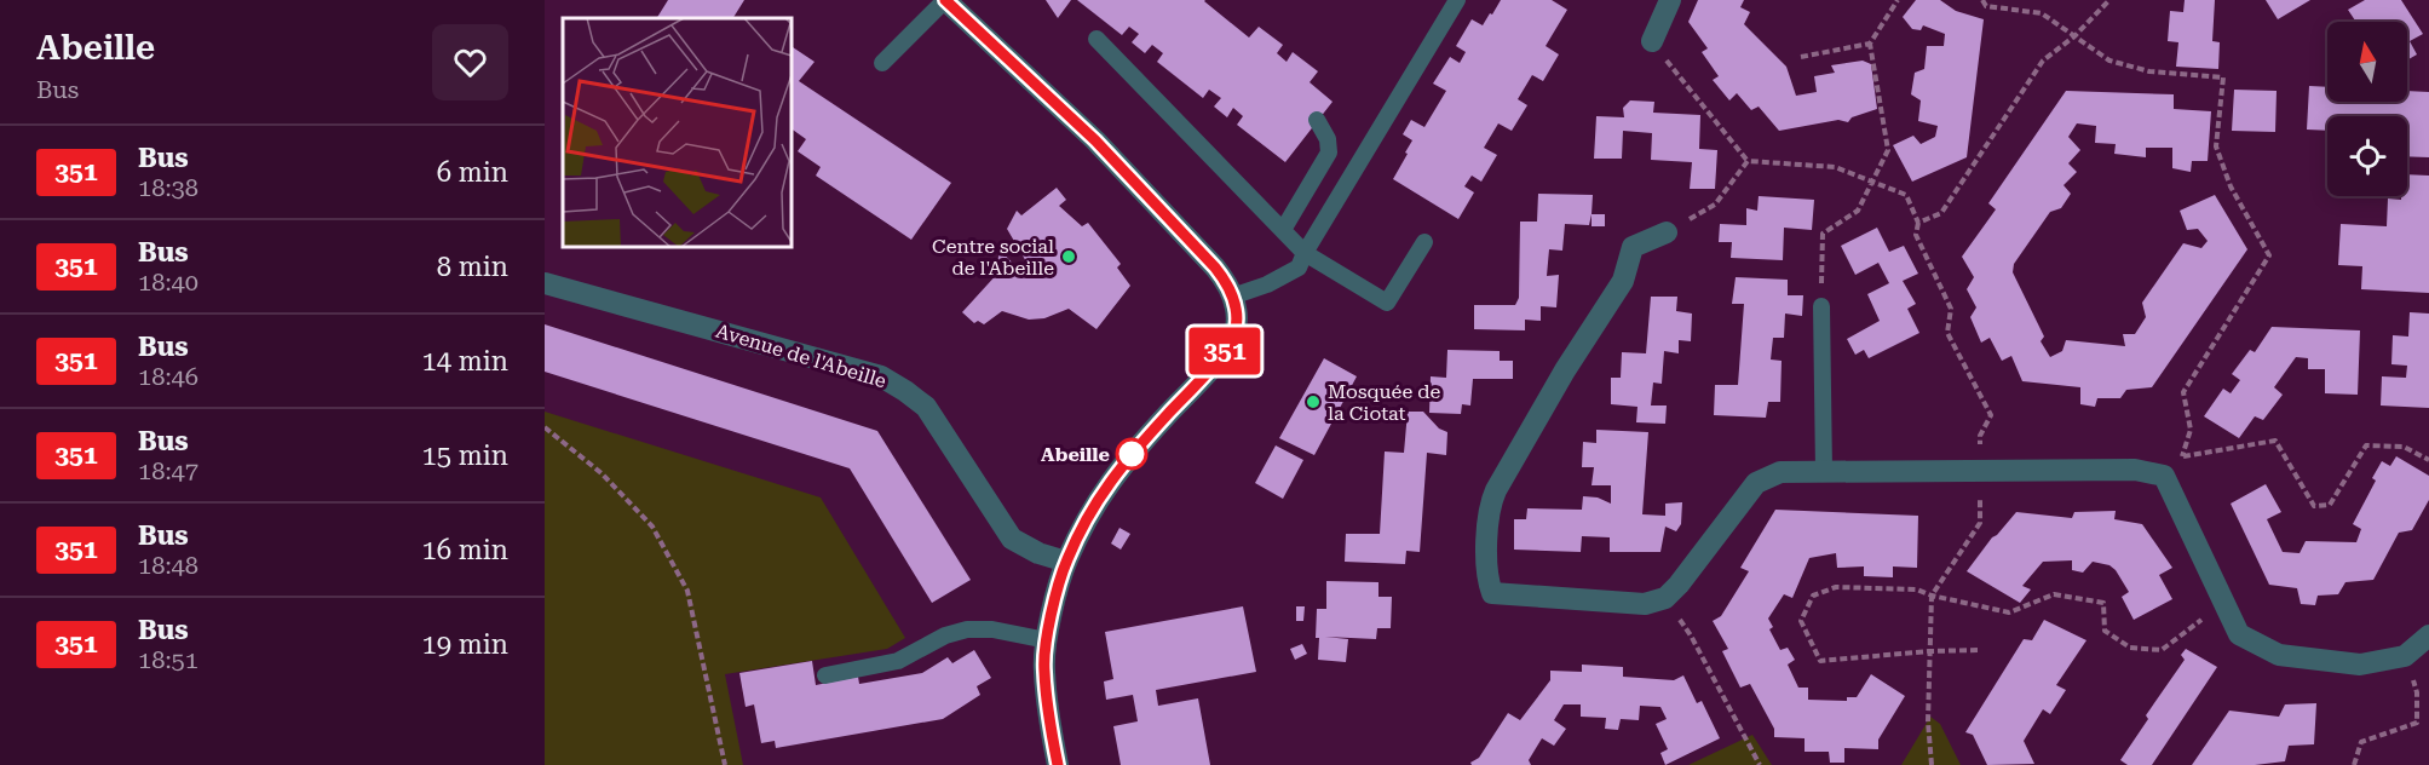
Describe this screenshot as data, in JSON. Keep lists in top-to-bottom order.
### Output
{
  "streets": {
    "street": ["Avenue de l'Abeille"]
  },
  "places": ["Centre social de l'Abeille", "Mosquée de la Ciotat", "Abeille"],
  "lines": ["bus line 351"],
  "north": "top",
  "page": {
    "heading": ["Abeille", "Bus"],
    "on_map": "351",
    "list": [
      {
        "mark": "351",
        "name": "Bus",
        "note": "18:38",
        "value": "6 min"
      },
      {
        "mark": "351",
        "name": "Bus",
        "note": "18:40",
        "value": "8 min"
      },
      {
        "mark": "351",
        "name": "Bus",
        "note": "18:46",
        "value": "14 min"
      },
      {
        "mark": "351",
        "name": "Bus",
        "note": "18:47",
        "value": "15 min"
      },
      {
        "mark": "351",
        "name": "Bus",
        "note": "18:48",
        "value": "16 min"
      },
      {
        "mark": "351",
        "name": "Bus",
        "note": "18:51",
        "value": "19 min"
      }
    ]
  }
}
